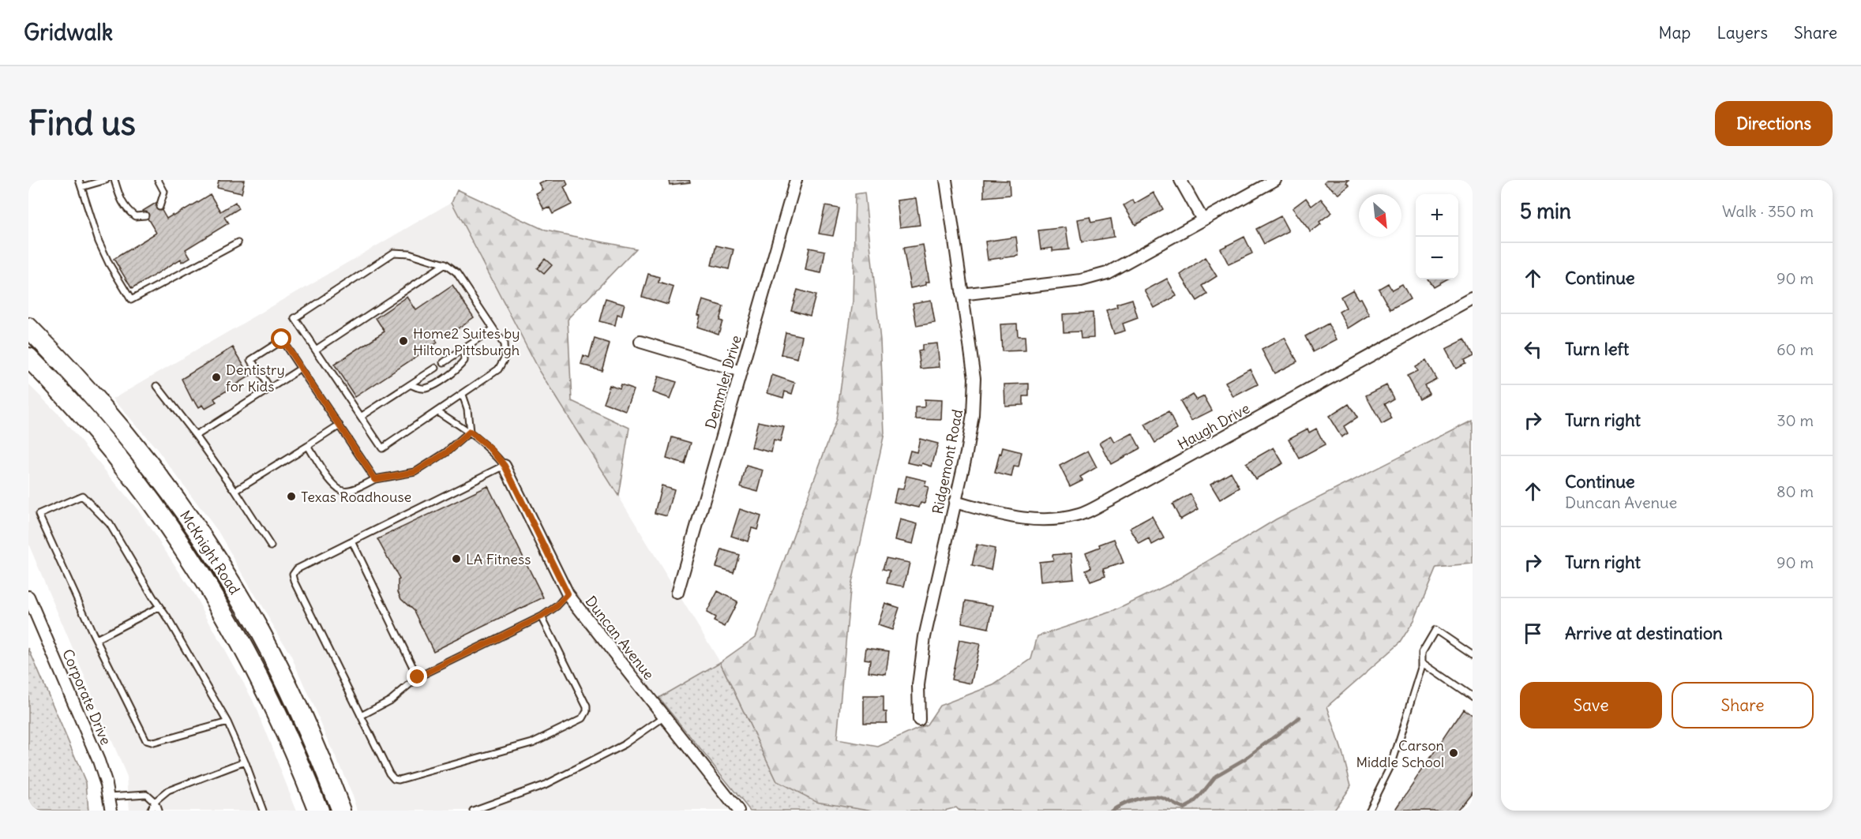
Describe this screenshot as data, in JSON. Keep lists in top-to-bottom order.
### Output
{
  "streets": {
    "highway": ["McKnight Road"],
    "street": [
      "Demmler Drive",
      "Haugh Drive",
      "Ridgemont Road",
      "Duncan Avenue",
      "Corporate Drive"
    ]
  },
  "crossings": [
    ["Haugh Drive", "Ridgemont Road"]
  ],
  "places": [
    "Home2 Suites by Hilton Pittsburgh",
    "Dentistry for Kids",
    "Texas Roadhouse",
    "LA Fitness",
    "Carson Middle School"
  ],
  "north": "bottom right",
  "page": {
    "header": "Gridwalk",
    "nav": ["Map", "Layers", "Share"],
    "buttons": [
      "Directions",
      ["Save", "Share"]
    ],
    "title": "Find us",
    "heading": ["5 min", "Walk · 350 m"],
    "map_buttons": ["+", "−"],
    "list": [
      ["Continue", "90 m"],
      ["Turn left", "60 m"],
      ["Turn right", "30 m"],
      ["Continue", "Duncan Avenue", "80 m"],
      ["Turn right", "90 m"],
      "Arrive at destination"
    ]
  }
}
